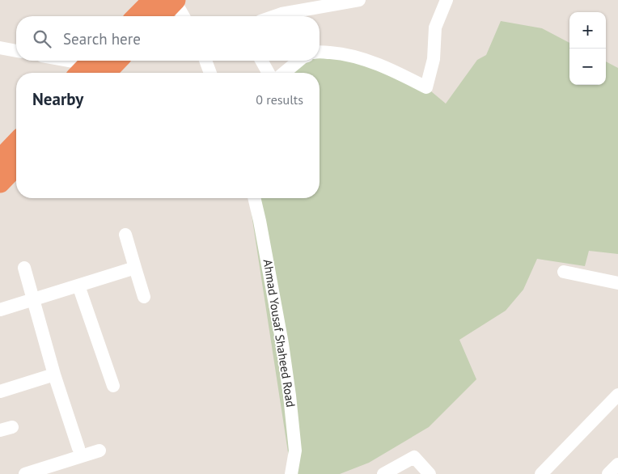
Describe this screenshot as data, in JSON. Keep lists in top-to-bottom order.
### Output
{
  "streets": {
    "street": ["Ahmad Yousaf Shaheed Road"]
  },
  "page": {
    "map_buttons": ["+", "−"],
    "search": "Search here",
    "heading": ["Nearby", "0 results"]
  }
}
